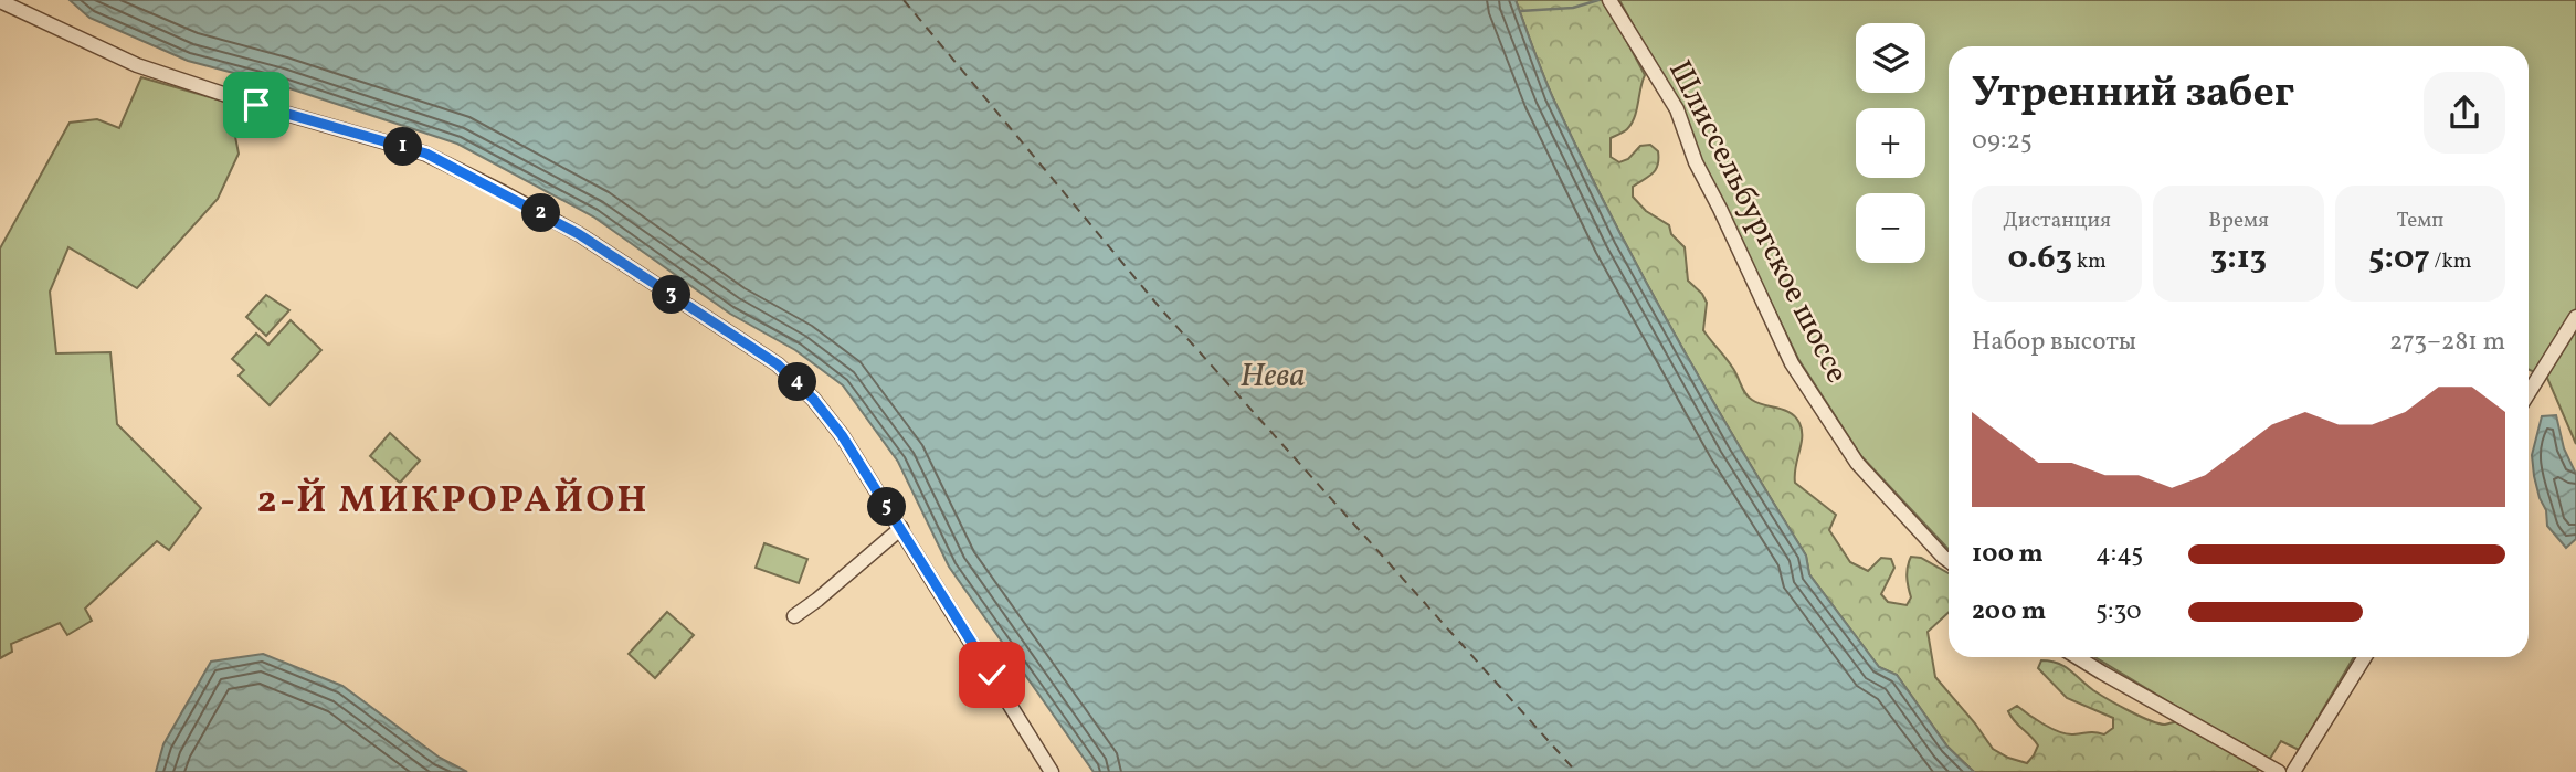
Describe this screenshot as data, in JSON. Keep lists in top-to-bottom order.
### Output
{
  "streets": {
    "street": ["Шлиссельбургское шоссе"]
  },
  "districts": ["2-Й МИКРОРАЙОН"],
  "water": ["Нева"],
  "page": {
    "map_buttons": ["+", "−"],
    "heading": ["Утренний забег", "09:25"],
    "pins": [
      "1",
      "2",
      "3",
      "4",
      "5"
    ],
    "stats": [
      ["Дистанция", "0.63 km"],
      ["Время", "3:13"],
      ["Темп", "5:07 /km"]
    ],
    "chart": ["Набор высоты", "273–281 m"],
    "list": [
      {
        "name": "100 m",
        "note": "4:45"
      },
      {
        "name": "200 m",
        "note": "5:30"
      }
    ]
  }
}
